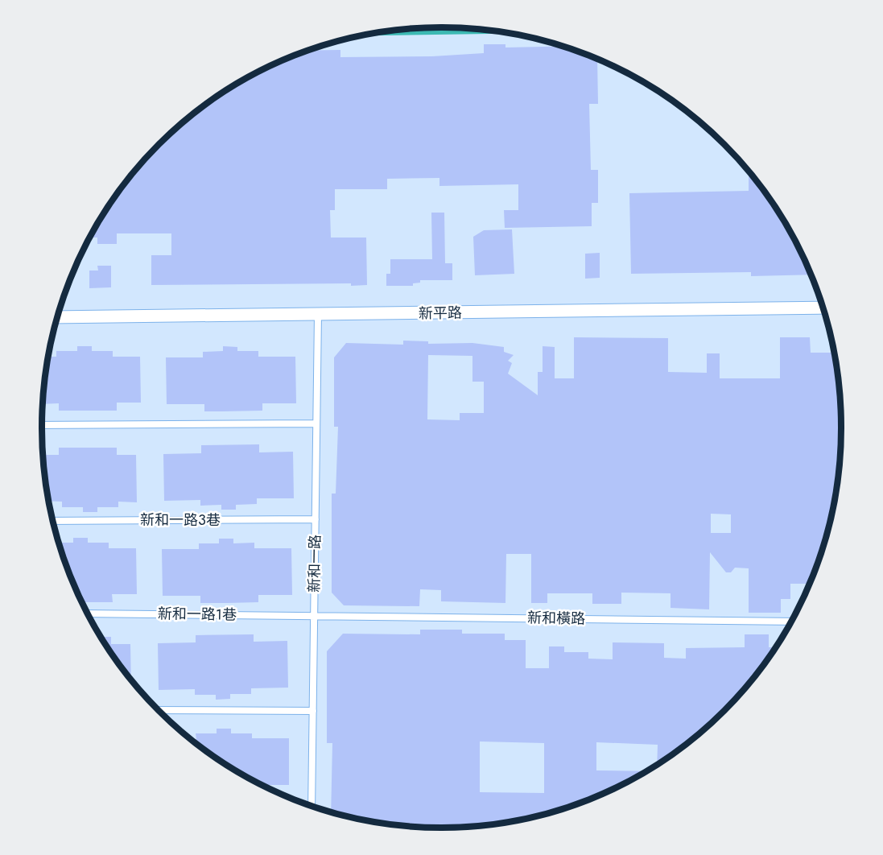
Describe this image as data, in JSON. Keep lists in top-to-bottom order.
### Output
{
  "streets": {
    "street": ["新平路"],
    "lane": [
      "新和一路3巷",
      "新和一路",
      "新和一路1巷",
      "新和橫路"
    ]
  },
  "crossings": [
    ["新平路", "新和一路"],
    ["新和一路3巷", "新和一路"],
    ["新和一路", "新和一路1巷"],
    ["新和一路", "新和橫路"],
    ["新和一路1巷", "新和橫路"]
  ]
}
